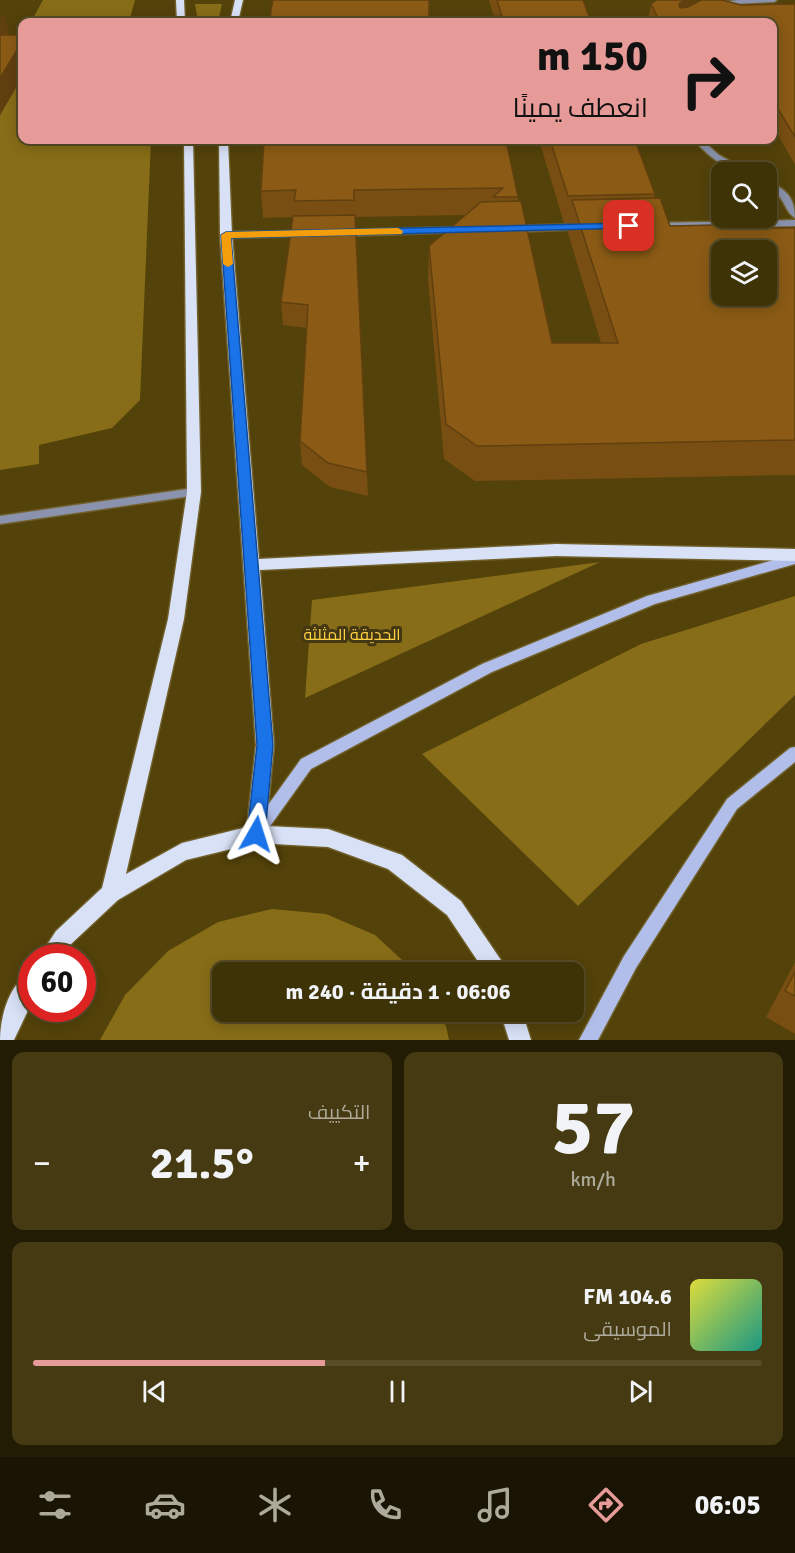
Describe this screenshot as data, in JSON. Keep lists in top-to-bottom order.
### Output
{
  "parks": ["الحديقة المثلثة"],
  "page": {
    "turn": ["150 m", "انعطف يمينًا"],
    "limit": "60",
    "trip": "06:06 · 1 دقيقة · 240 m",
    "tile": [
      ["57", "km/h"],
      "التكييف"
    ],
    "heat": ["−", "21.5°", "+"],
    "song": ["104.6 FM", "الموسيقى"],
    "tabs": "06:05"
  }
}
